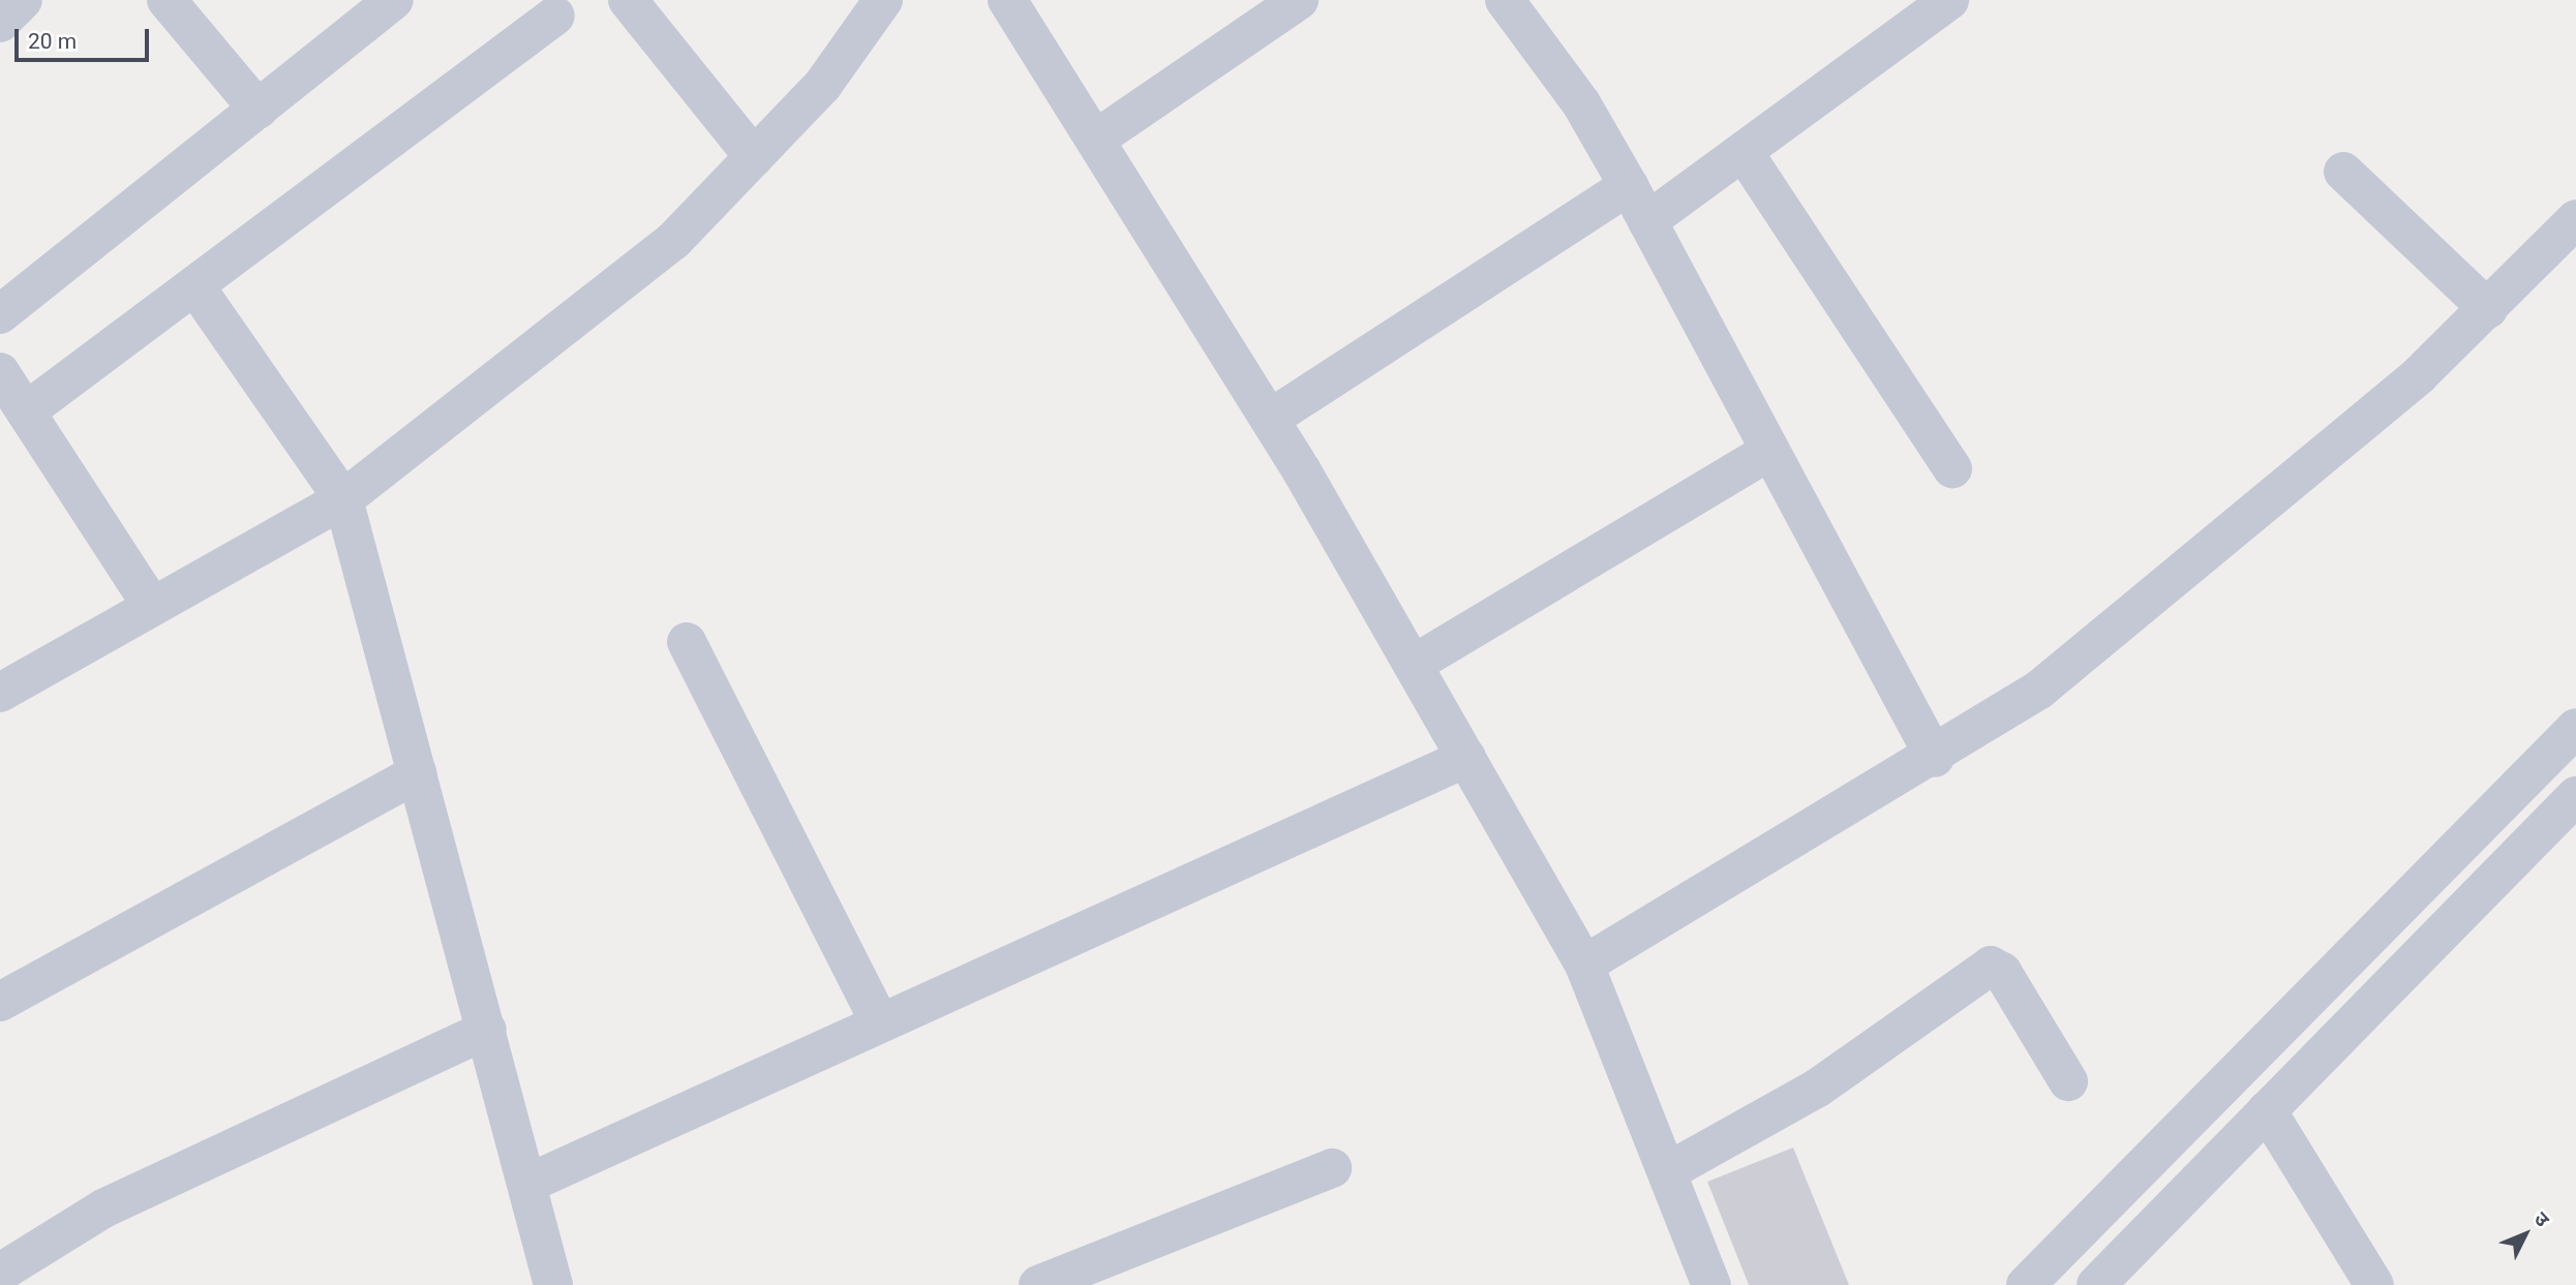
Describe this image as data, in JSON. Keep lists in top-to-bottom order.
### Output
{
  "scale_bar": "20 m",
  "north": "top right"
}
